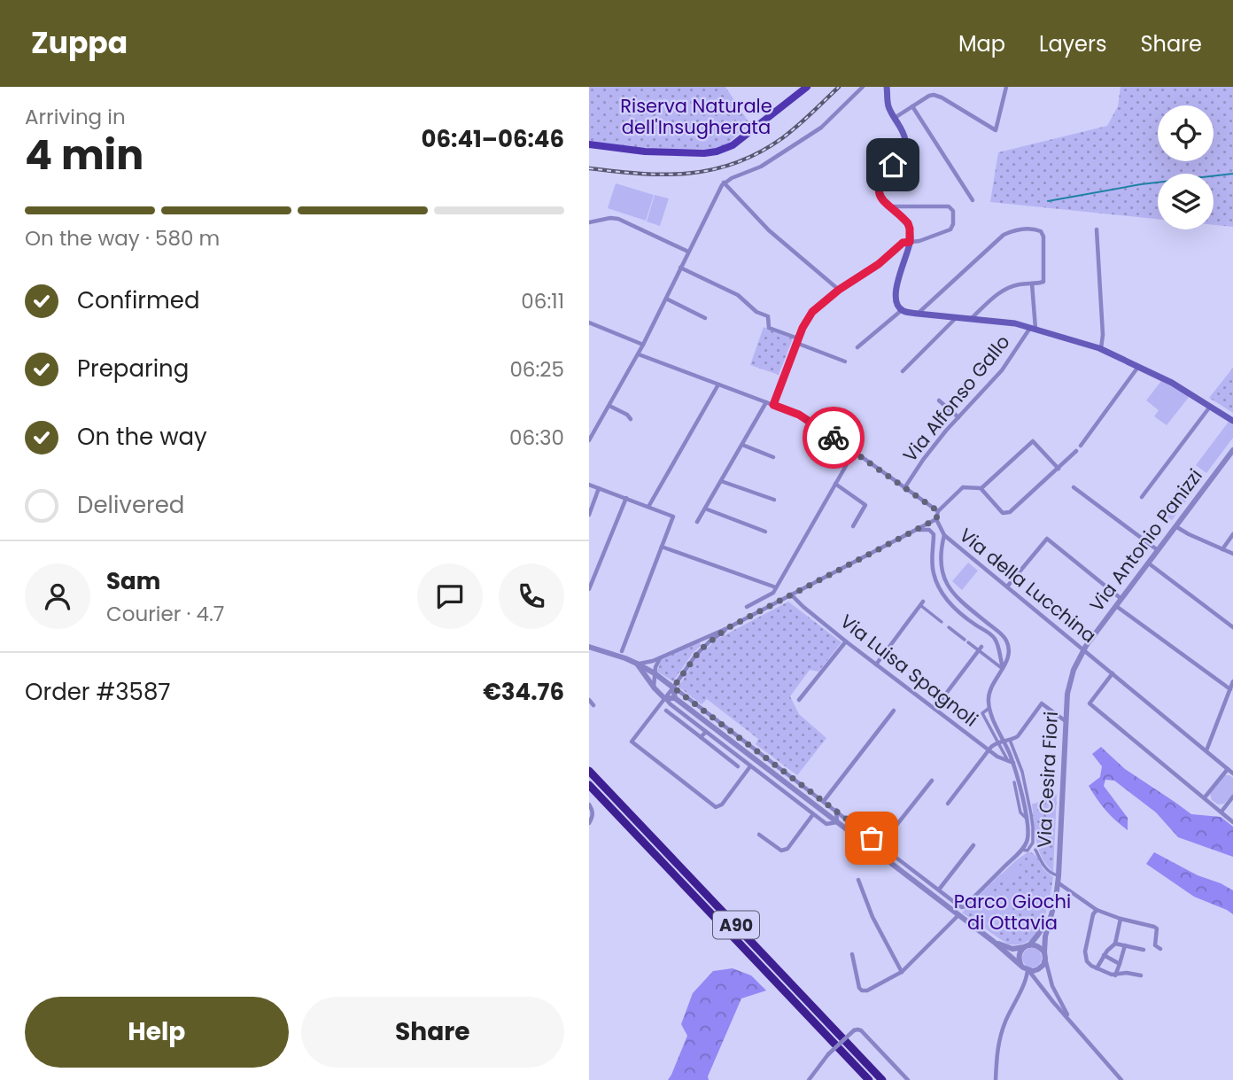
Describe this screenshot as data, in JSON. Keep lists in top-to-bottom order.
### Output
{
  "streets": {
    "highway": ["A90"],
    "street": [
      "Via Alfonso Gallo",
      "Via Antonio Panizzi",
      "Via della Lucchina",
      "Via Luisa Spagnoli",
      "Via Cesira Fiori"
    ]
  },
  "crossings": [
    ["Via Antonio Panizzi", "Via della Lucchina"],
    ["Via Antonio Panizzi", "Via Cesira Fiori"],
    ["Via della Lucchina", "Via Cesira Fiori"]
  ],
  "parks": ["Riserva Naturale dell'Insugherata", "Parco Giochi di Ottavia"],
  "page": {
    "header": "Zuppa",
    "nav": ["Map", "Layers", "Share"],
    "heading": ["4 min", "Arriving in", "06:41–06:46"],
    "panel": [
      "Sam",
      "Courier · 4.7",
      "Order #3587",
      "€34.76"
    ],
    "bar": "On the way · 580 m",
    "list": [
      ["Confirmed", "06:11"],
      ["Preparing", "06:25"],
      ["On the way", "06:30"],
      "Delivered"
    ],
    "buttons": ["Help", "Share"]
  }
}
